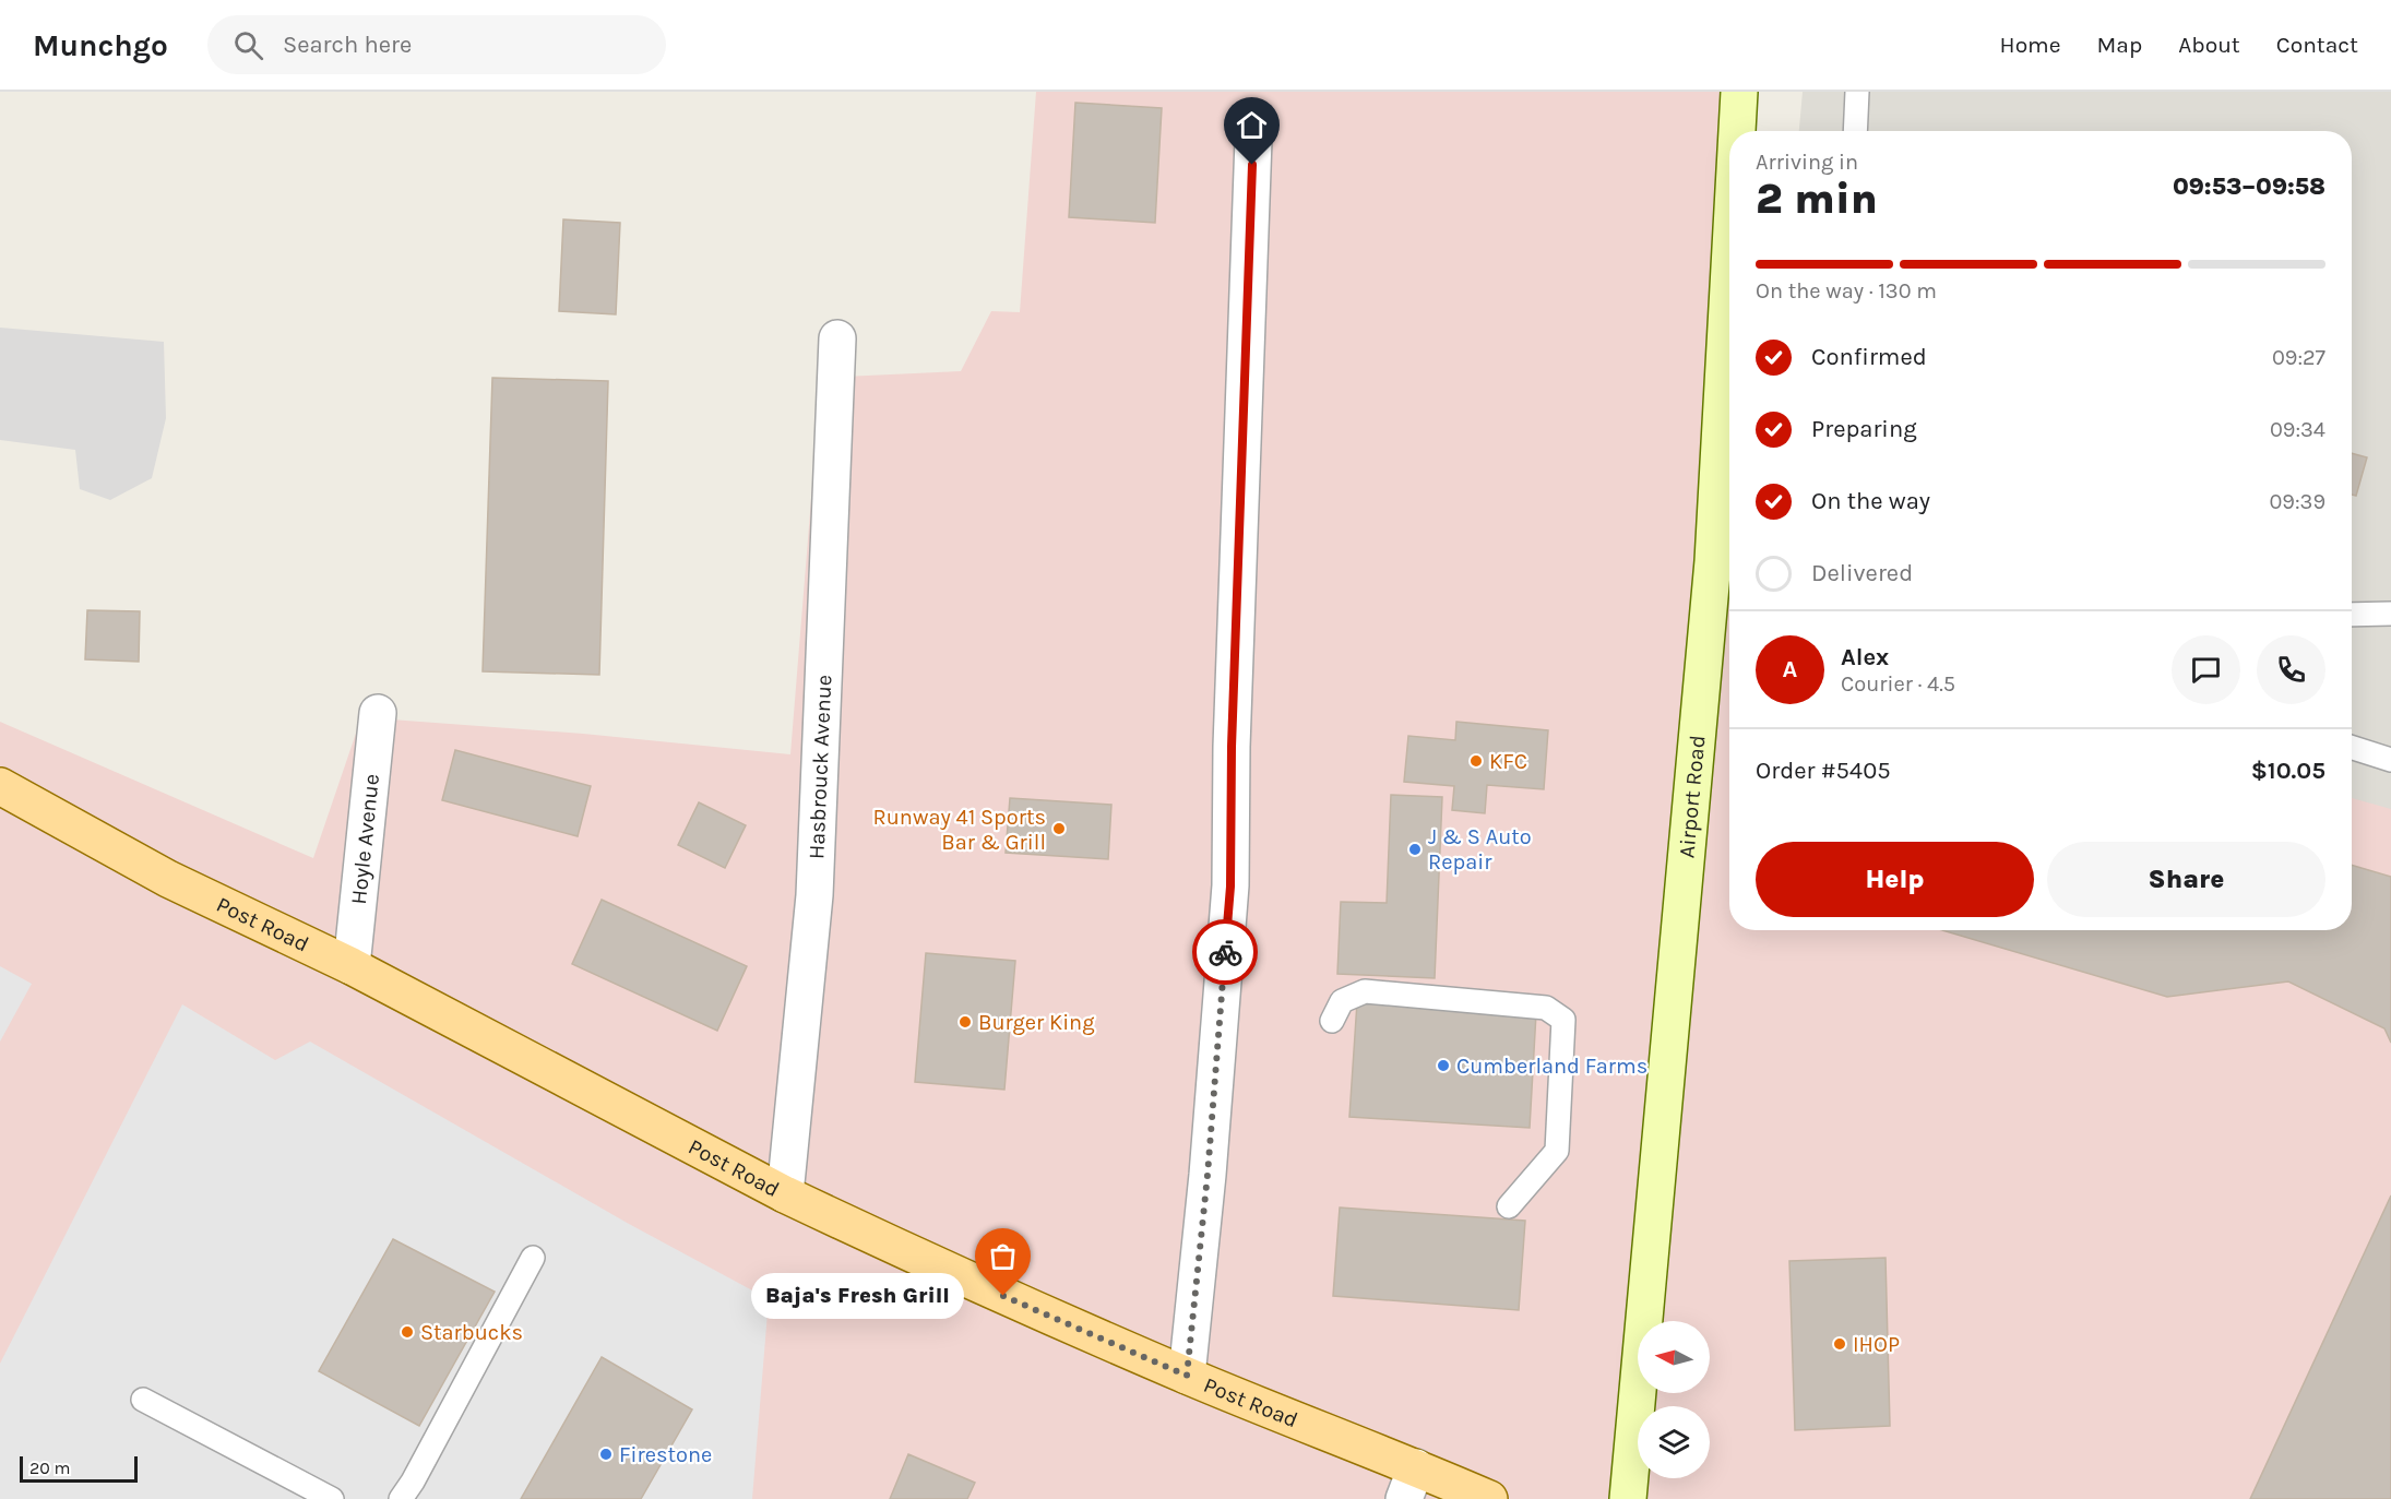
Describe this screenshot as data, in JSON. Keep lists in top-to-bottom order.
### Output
{
  "streets": {
    "main road": ["Airport Road", "Post Road"],
    "street": ["Hasbrouck Avenue", "Hoyle Avenue"]
  },
  "crossings": [
    ["Hasbrouck Avenue", "Post Road"],
    ["Hoyle Avenue", "Post Road"]
  ],
  "places": [
    "KFC",
    "Runway 41 Sports Bar & Grill",
    "J & S Auto Repair",
    "Burger King",
    "Cumberland Farms",
    "Baja's Fresh Grill",
    "Starbucks",
    "IHOP",
    "Firestone"
  ],
  "scale_bar": "20 m",
  "north": "left",
  "page": {
    "header": "Munchgo",
    "search": "Search here",
    "nav": [
      "Home",
      "Map",
      "About",
      "Contact"
    ],
    "heading": ["2 min", "Arriving in", "09:53–09:58"],
    "panel": [
      "Alex",
      "Courier · 4.5",
      "Order #5405",
      "$10.05"
    ],
    "bar": "On the way · 130 m",
    "list": [
      ["Confirmed", "09:27"],
      ["Preparing", "09:34"],
      ["On the way", "09:39"],
      "Delivered"
    ],
    "round": "A",
    "buttons": ["Help", "Share"],
    "bubble": "Baja's Fresh Grill",
    "scale": "20 m"
  }
}
